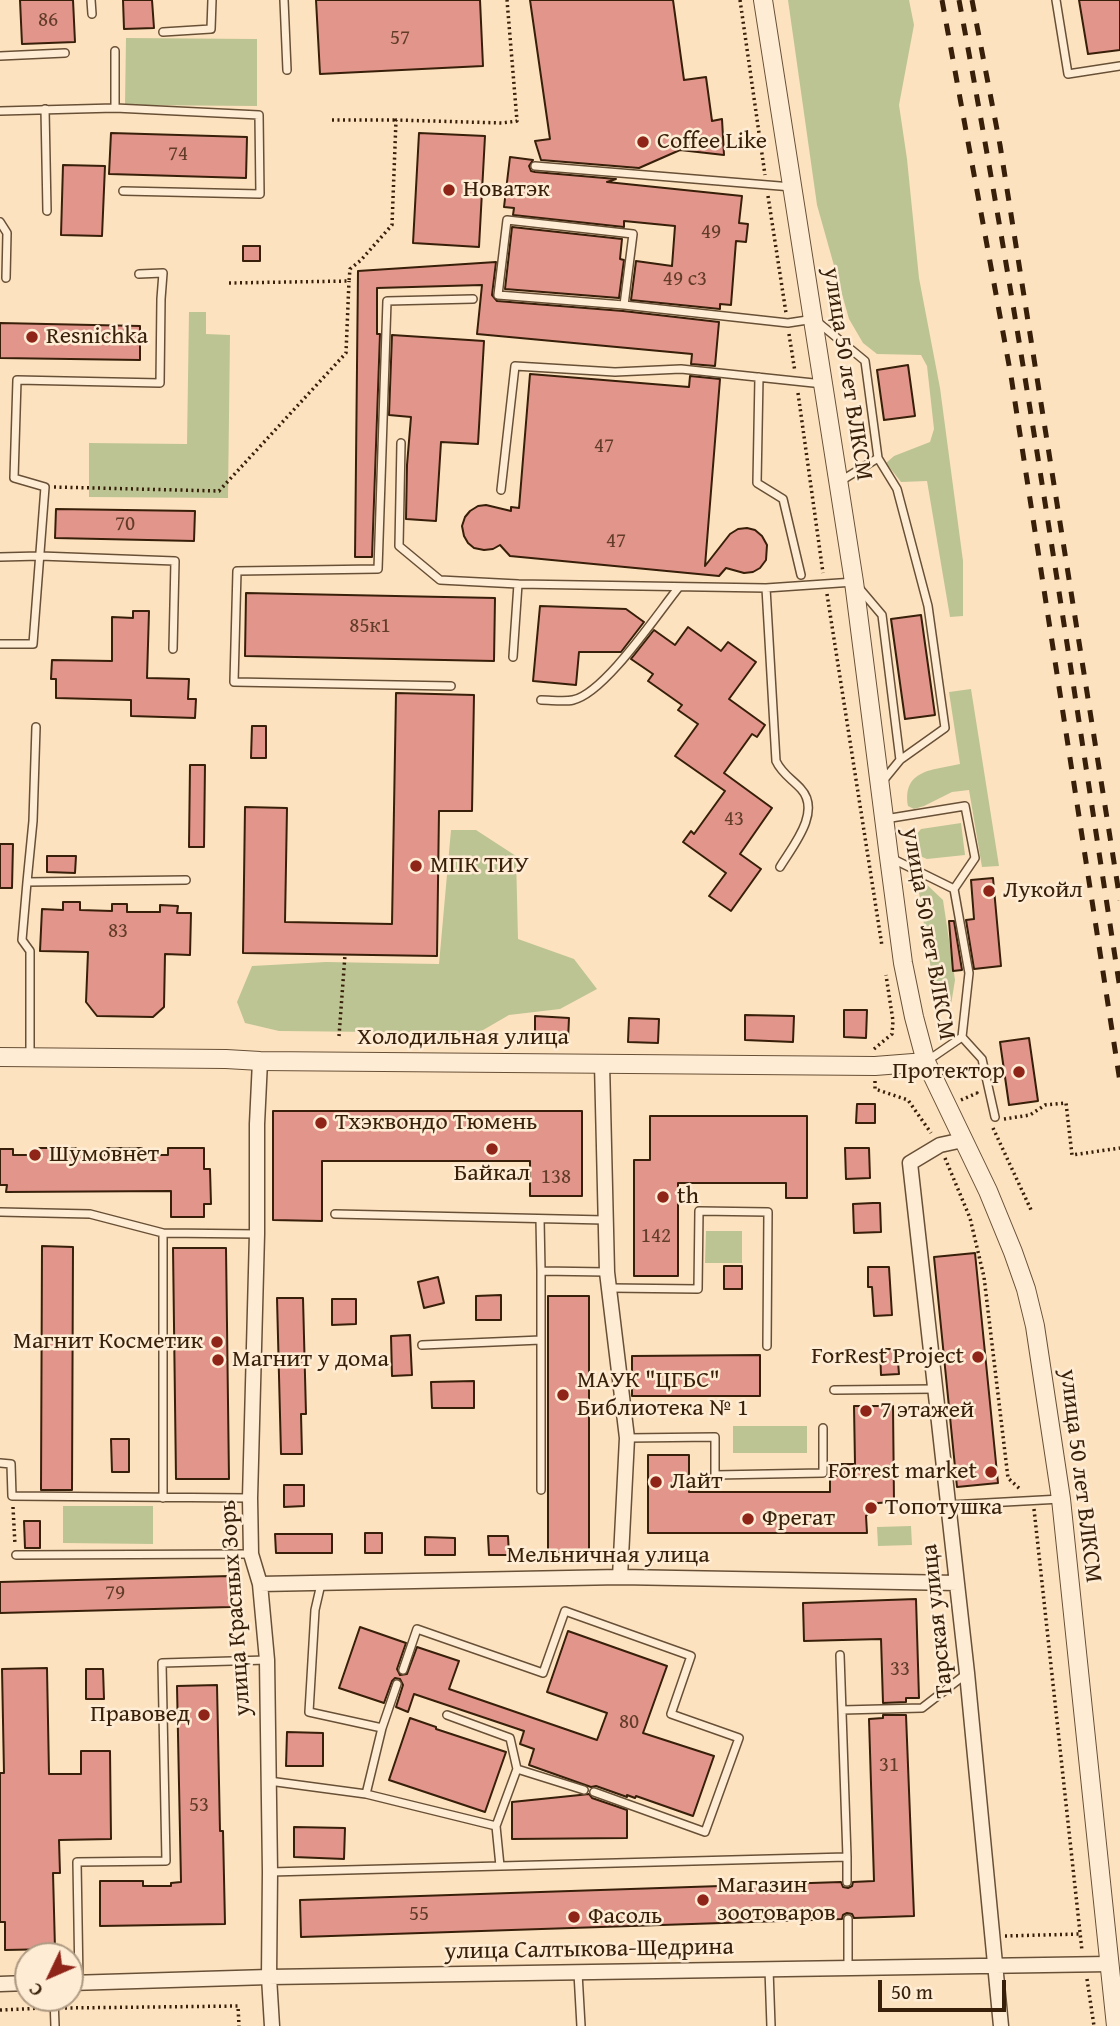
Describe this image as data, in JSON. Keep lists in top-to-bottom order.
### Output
{
  "streets": {
    "street": [
      "улица 50 лет ВЛКСМ",
      "Холодильная улица",
      "Мельничная улица",
      "улица Красных Зорь",
      "Тарская улица",
      "улица Салтыкова-Щедрина"
    ]
  },
  "crossings": [
    ["улица 50 лет ВЛКСМ", "Холодильная улица"],
    ["улица 50 лет ВЛКСМ", "Тарская улица"],
    ["улица 50 лет ВЛКСМ", "улица Салтыкова-Щедрина"],
    ["Холодильная улица", "улица Красных Зорь"],
    ["Мельничная улица", "улица Красных Зорь"],
    ["Мельничная улица", "Тарская улица"],
    ["улица Красных Зорь", "улица Салтыкова-Щедрина"],
    ["Тарская улица", "улица Салтыкова-Щедрина"]
  ],
  "places": [
    "Coffee Like",
    "Новатэк",
    "Resnichka",
    "МПК ТИУ",
    "Лукойл",
    "Протектор",
    "Тхэквондо Тюмень",
    "Байкал",
    "Шумовнет",
    "th",
    "Магнит Косметик",
    "ForRest Project",
    "Магнит у дома",
    "МАУК \"ЦГБС\" Библиотека № 1",
    "7 этажей",
    "Forrest market",
    "Лайт",
    "Топотушка",
    "Фрегат",
    "Правовед",
    "Магазин зоотоваров",
    "Фасоль"
  ],
  "house_numbers": [
    "86",
    "57",
    "74",
    "49",
    "49 с3",
    "47",
    "70",
    "47",
    "85к1",
    "43",
    "83",
    "138",
    "142",
    "79",
    "33",
    "80",
    "31",
    "53",
    "55"
  ],
  "scale_bar": "50 m",
  "north": "bottom left"
}
